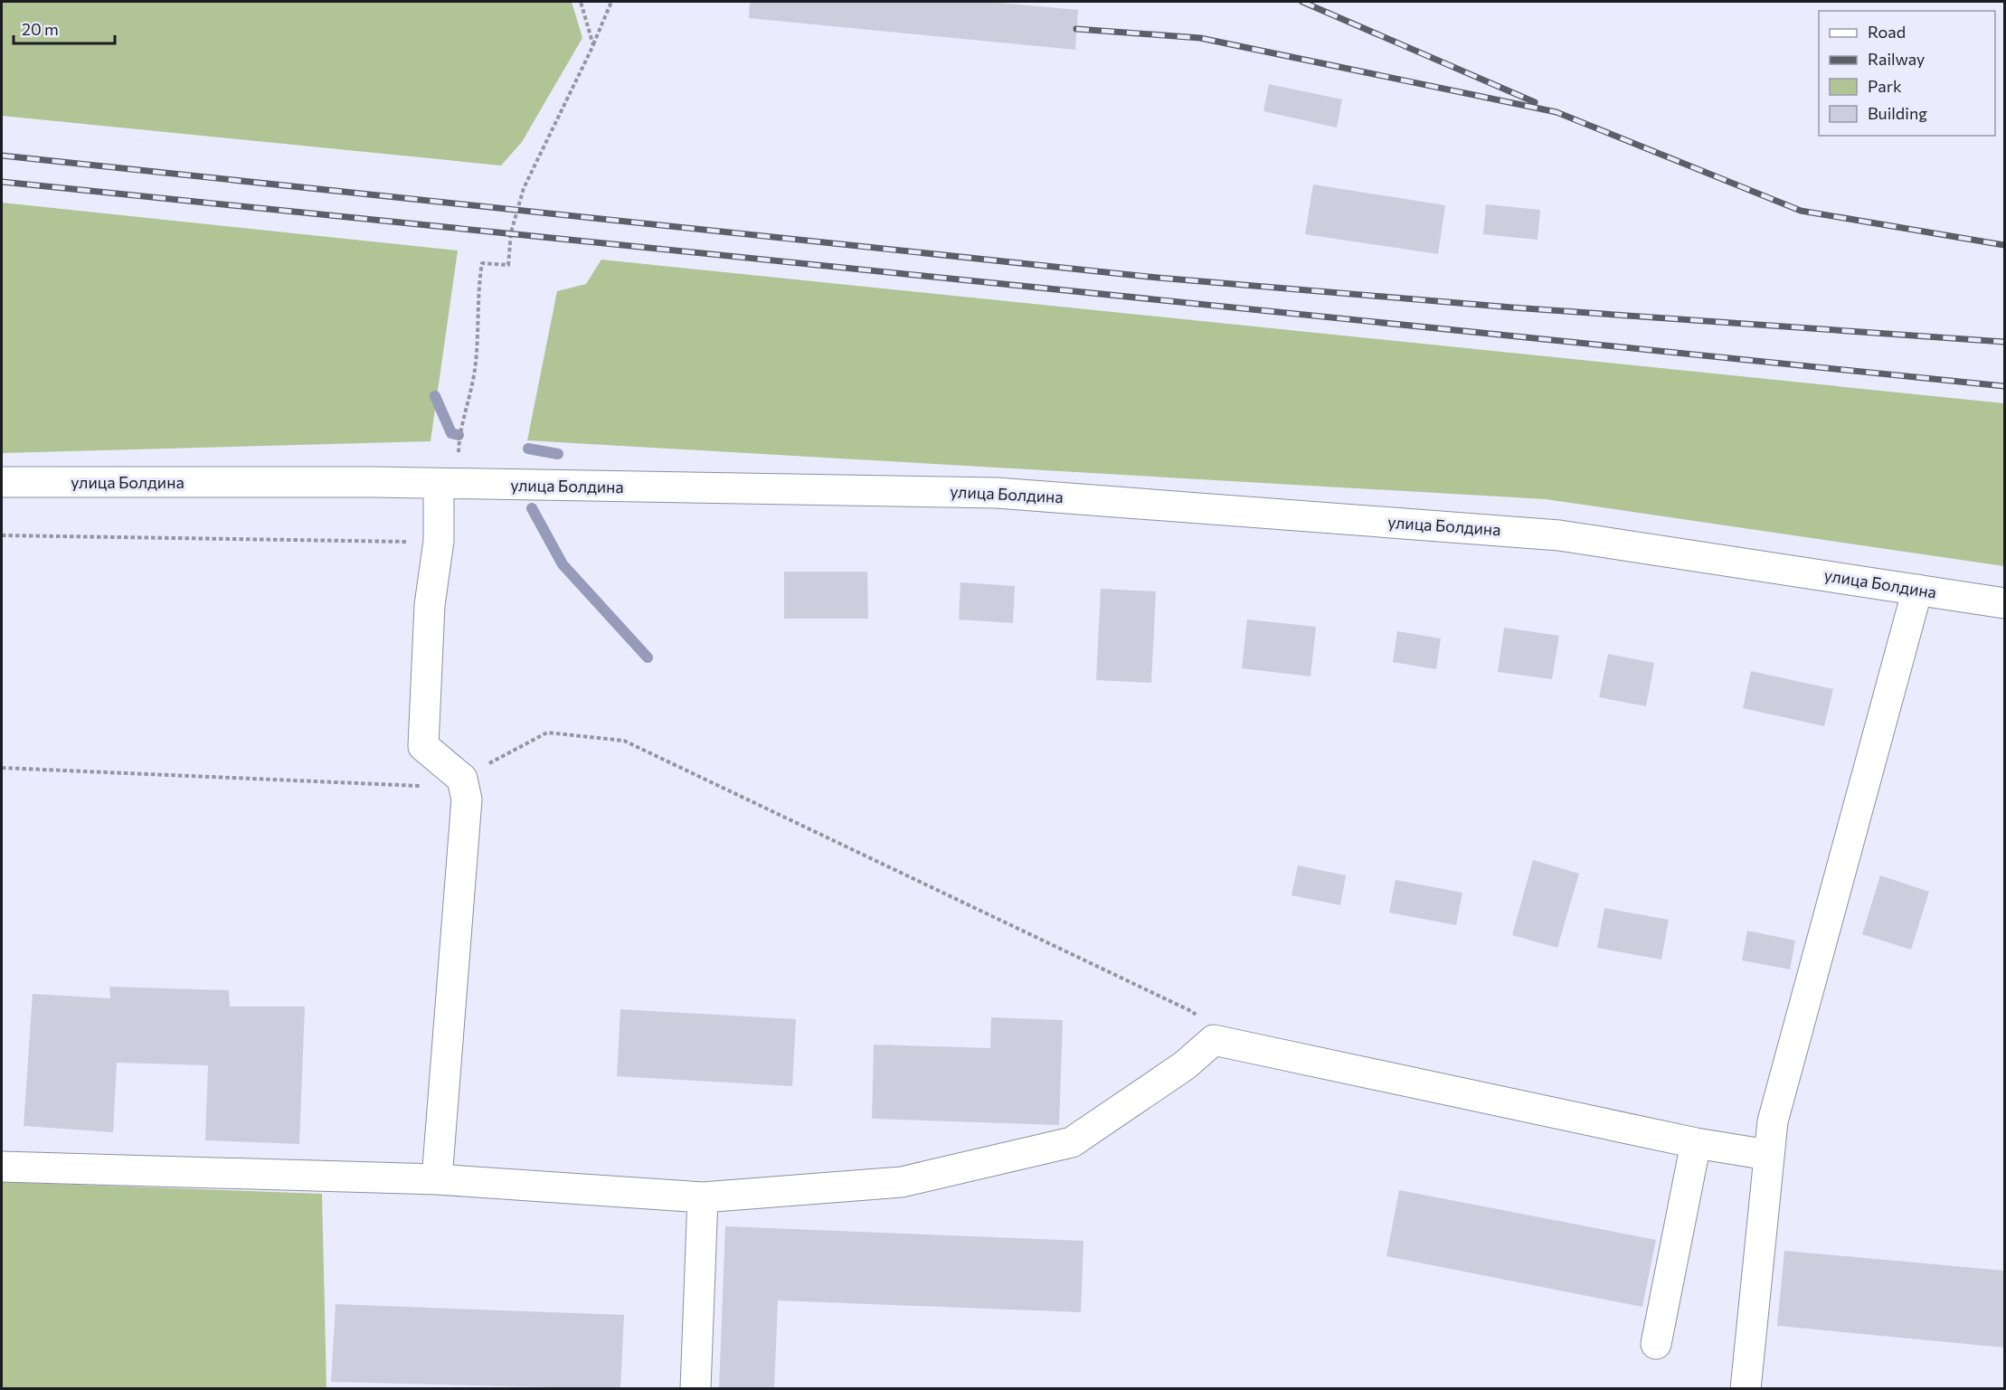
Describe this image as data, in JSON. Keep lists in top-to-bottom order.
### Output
{
  "streets": {
    "main road": ["улица Болдина"]
  },
  "legend": [
    "Road",
    "Railway",
    "Park",
    "Building"
  ],
  "scale_bar": "20 m"
}
